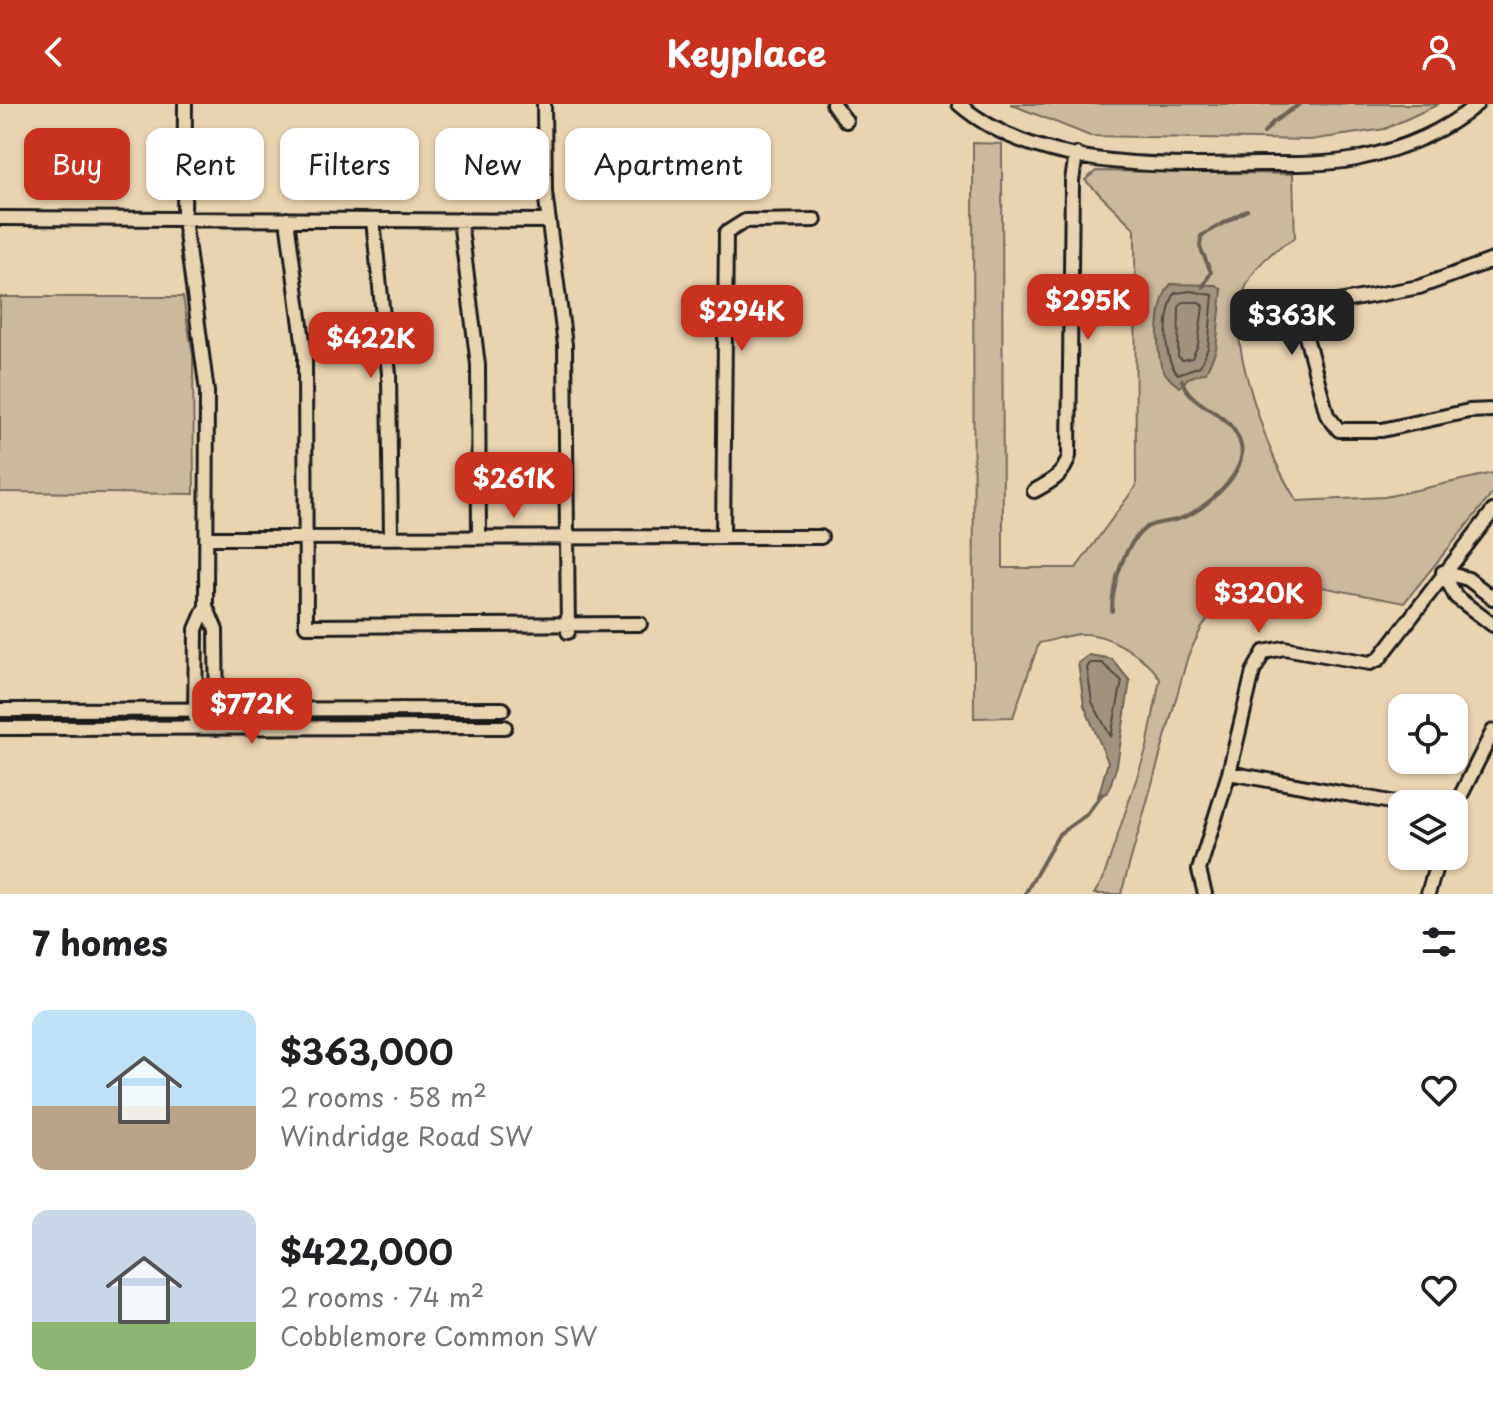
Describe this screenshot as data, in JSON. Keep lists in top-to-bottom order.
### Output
{
  "page": {
    "header": "Keyplace",
    "chip": [
      "Buy",
      "Rent",
      "Filters",
      "New",
      "Apartment"
    ],
    "price": [
      "$295K",
      "$294K",
      "$363K",
      "$422K",
      "$261K",
      "$320K",
      "$772K"
    ],
    "heading": "7 homes",
    "list": [
      {
        "name": "$363,000",
        "note": "2 rooms · 58 m² · Windridge Road SW"
      },
      {
        "name": "$422,000",
        "note": "2 rooms · 74 m² · Cobblemore Common SW"
      }
    ]
  }
}
